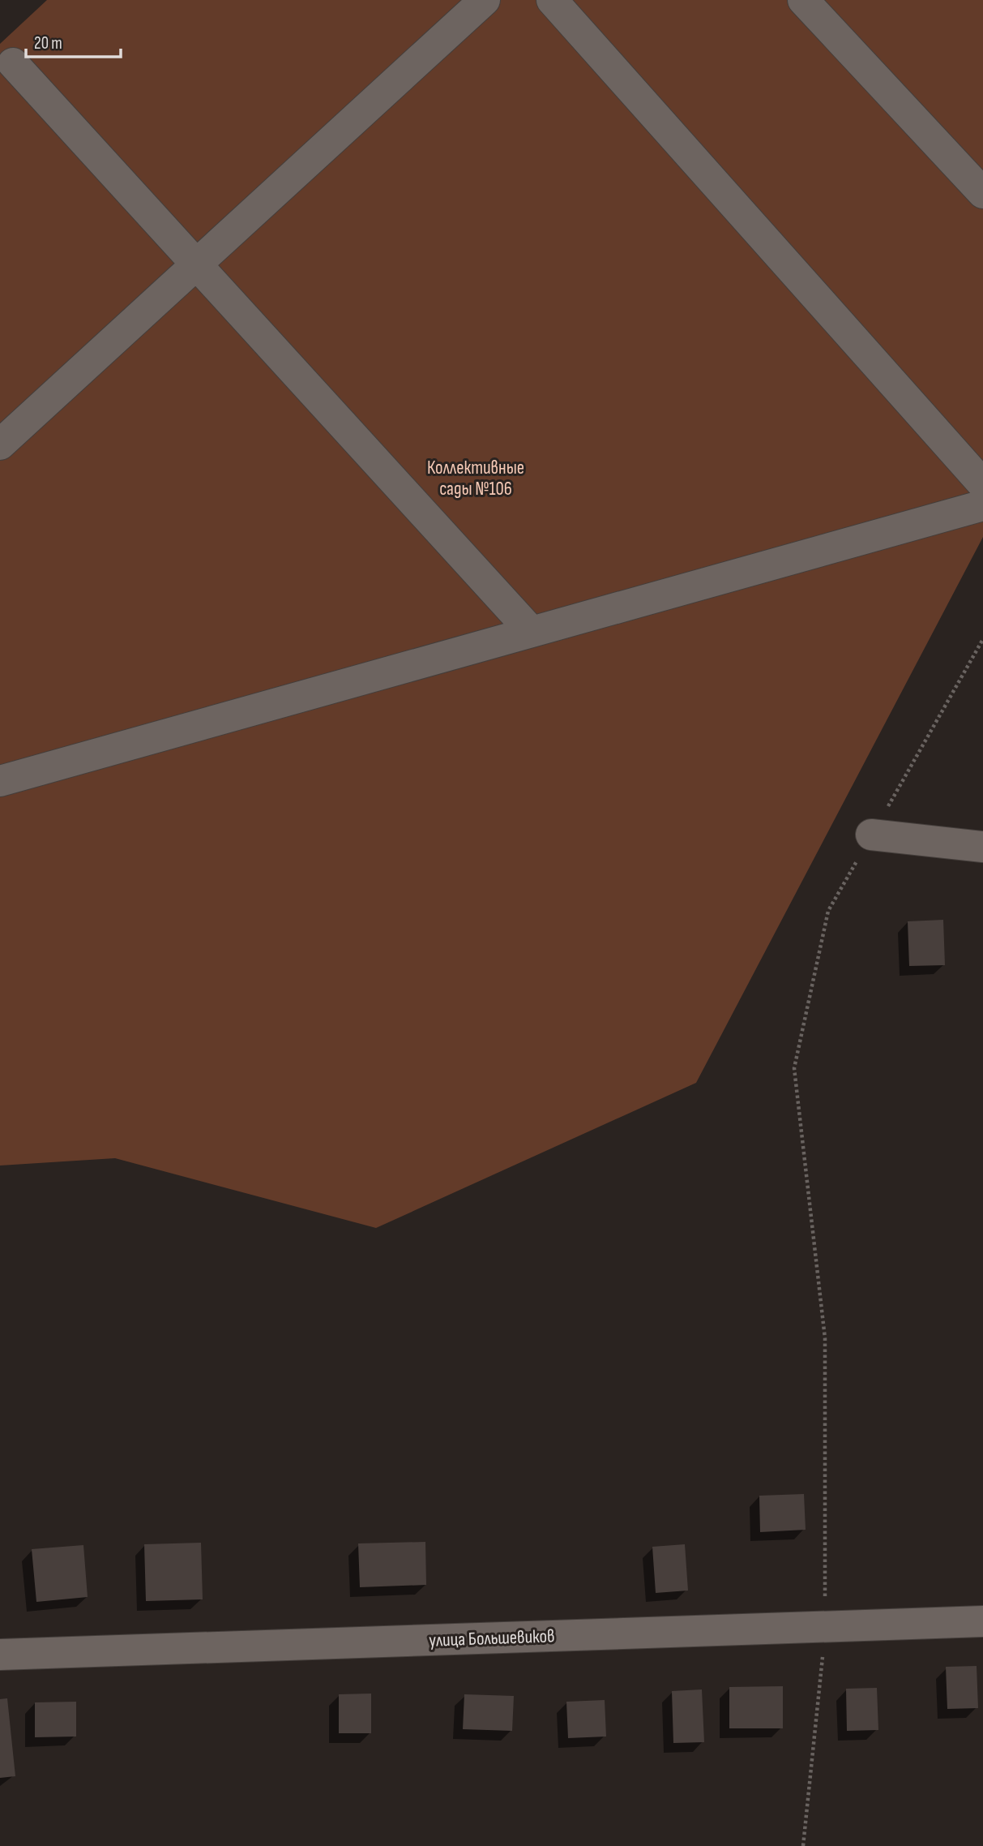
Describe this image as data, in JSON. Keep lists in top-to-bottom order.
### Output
{
  "streets": {
    "street": ["улица Большевиков"]
  },
  "parks": ["Коллективные сады №106"],
  "scale_bar": "20 m"
}
